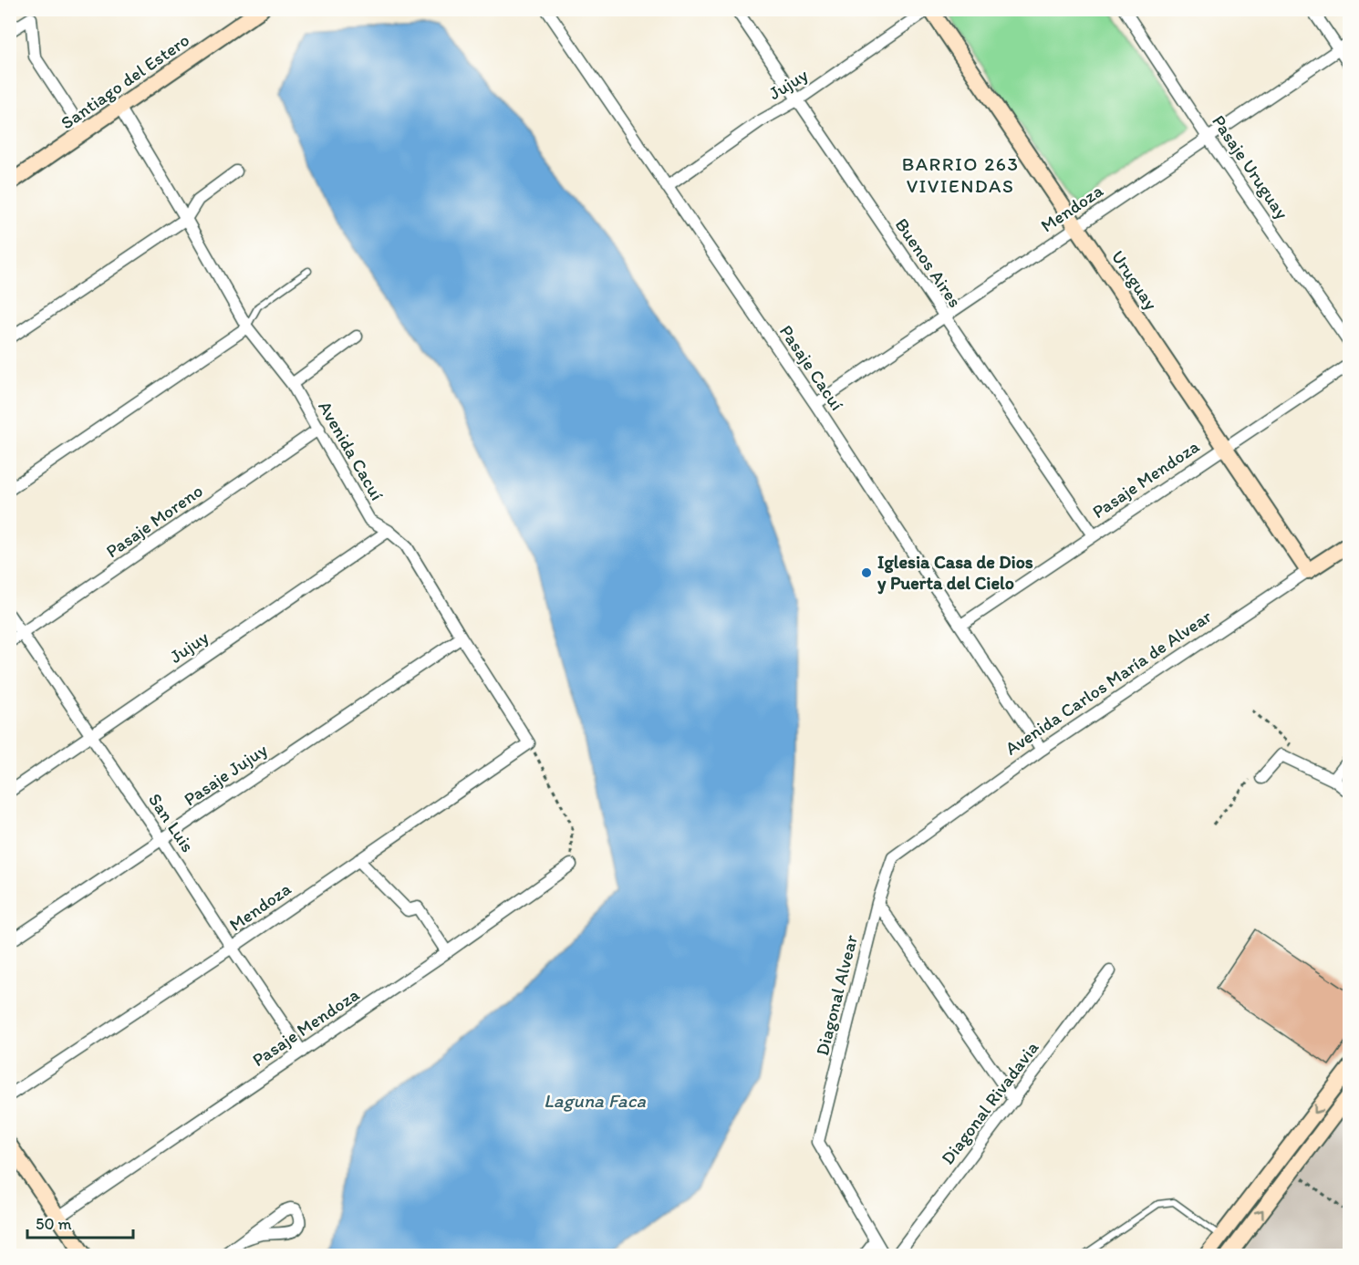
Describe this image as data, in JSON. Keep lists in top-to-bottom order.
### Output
{
  "streets": {
    "street": [
      "Santiago del Estero",
      "Jujuy",
      "Pasaje Uruguay",
      "Mendoza",
      "Buenos Aires",
      "Uruguay",
      "Pasaje Cacuí",
      "Avenida Cacuí",
      "Pasaje Mendoza",
      "Pasaje Moreno",
      "Avenida Carlos María de Alvear",
      "Pasaje Jujuy",
      "San Luis",
      "Diagonal Alvear",
      "Diagonal Rivadavia"
    ]
  },
  "crossings": [
    ["Santiago del Estero", "Avenida Cacuí"],
    ["Jujuy", "Buenos Aires"],
    ["Jujuy", "Uruguay"],
    ["Jujuy", "Pasaje Cacuí"],
    ["Jujuy", "Avenida Cacuí"],
    ["Jujuy", "San Luis"],
    ["Pasaje Uruguay", "Mendoza"],
    ["Mendoza", "Buenos Aires"],
    ["Mendoza", "Uruguay"],
    ["Mendoza", "Pasaje Cacuí"],
    ["Mendoza", "Avenida Cacuí"],
    ["Mendoza", "San Luis"],
    ["Buenos Aires", "Pasaje Mendoza"],
    ["Uruguay", "Pasaje Mendoza"],
    ["Uruguay", "Avenida Carlos María de Alvear"],
    ["Pasaje Cacuí", "Pasaje Mendoza"],
    ["Pasaje Cacuí", "Avenida Carlos María de Alvear"],
    ["Avenida Cacuí", "Pasaje Moreno"],
    ["Avenida Cacuí", "Pasaje Jujuy"],
    ["Pasaje Mendoza", "San Luis"],
    ["Pasaje Moreno", "San Luis"],
    ["Avenida Carlos María de Alvear", "Diagonal Alvear"],
    ["Pasaje Jujuy", "San Luis"]
  ],
  "districts": ["BARRIO 263 VIVIENDAS"],
  "water": ["Laguna Faca"],
  "places": ["Iglesia Casa de Dios y Puerta del Cielo"],
  "scale_bar": "50 m"
}
